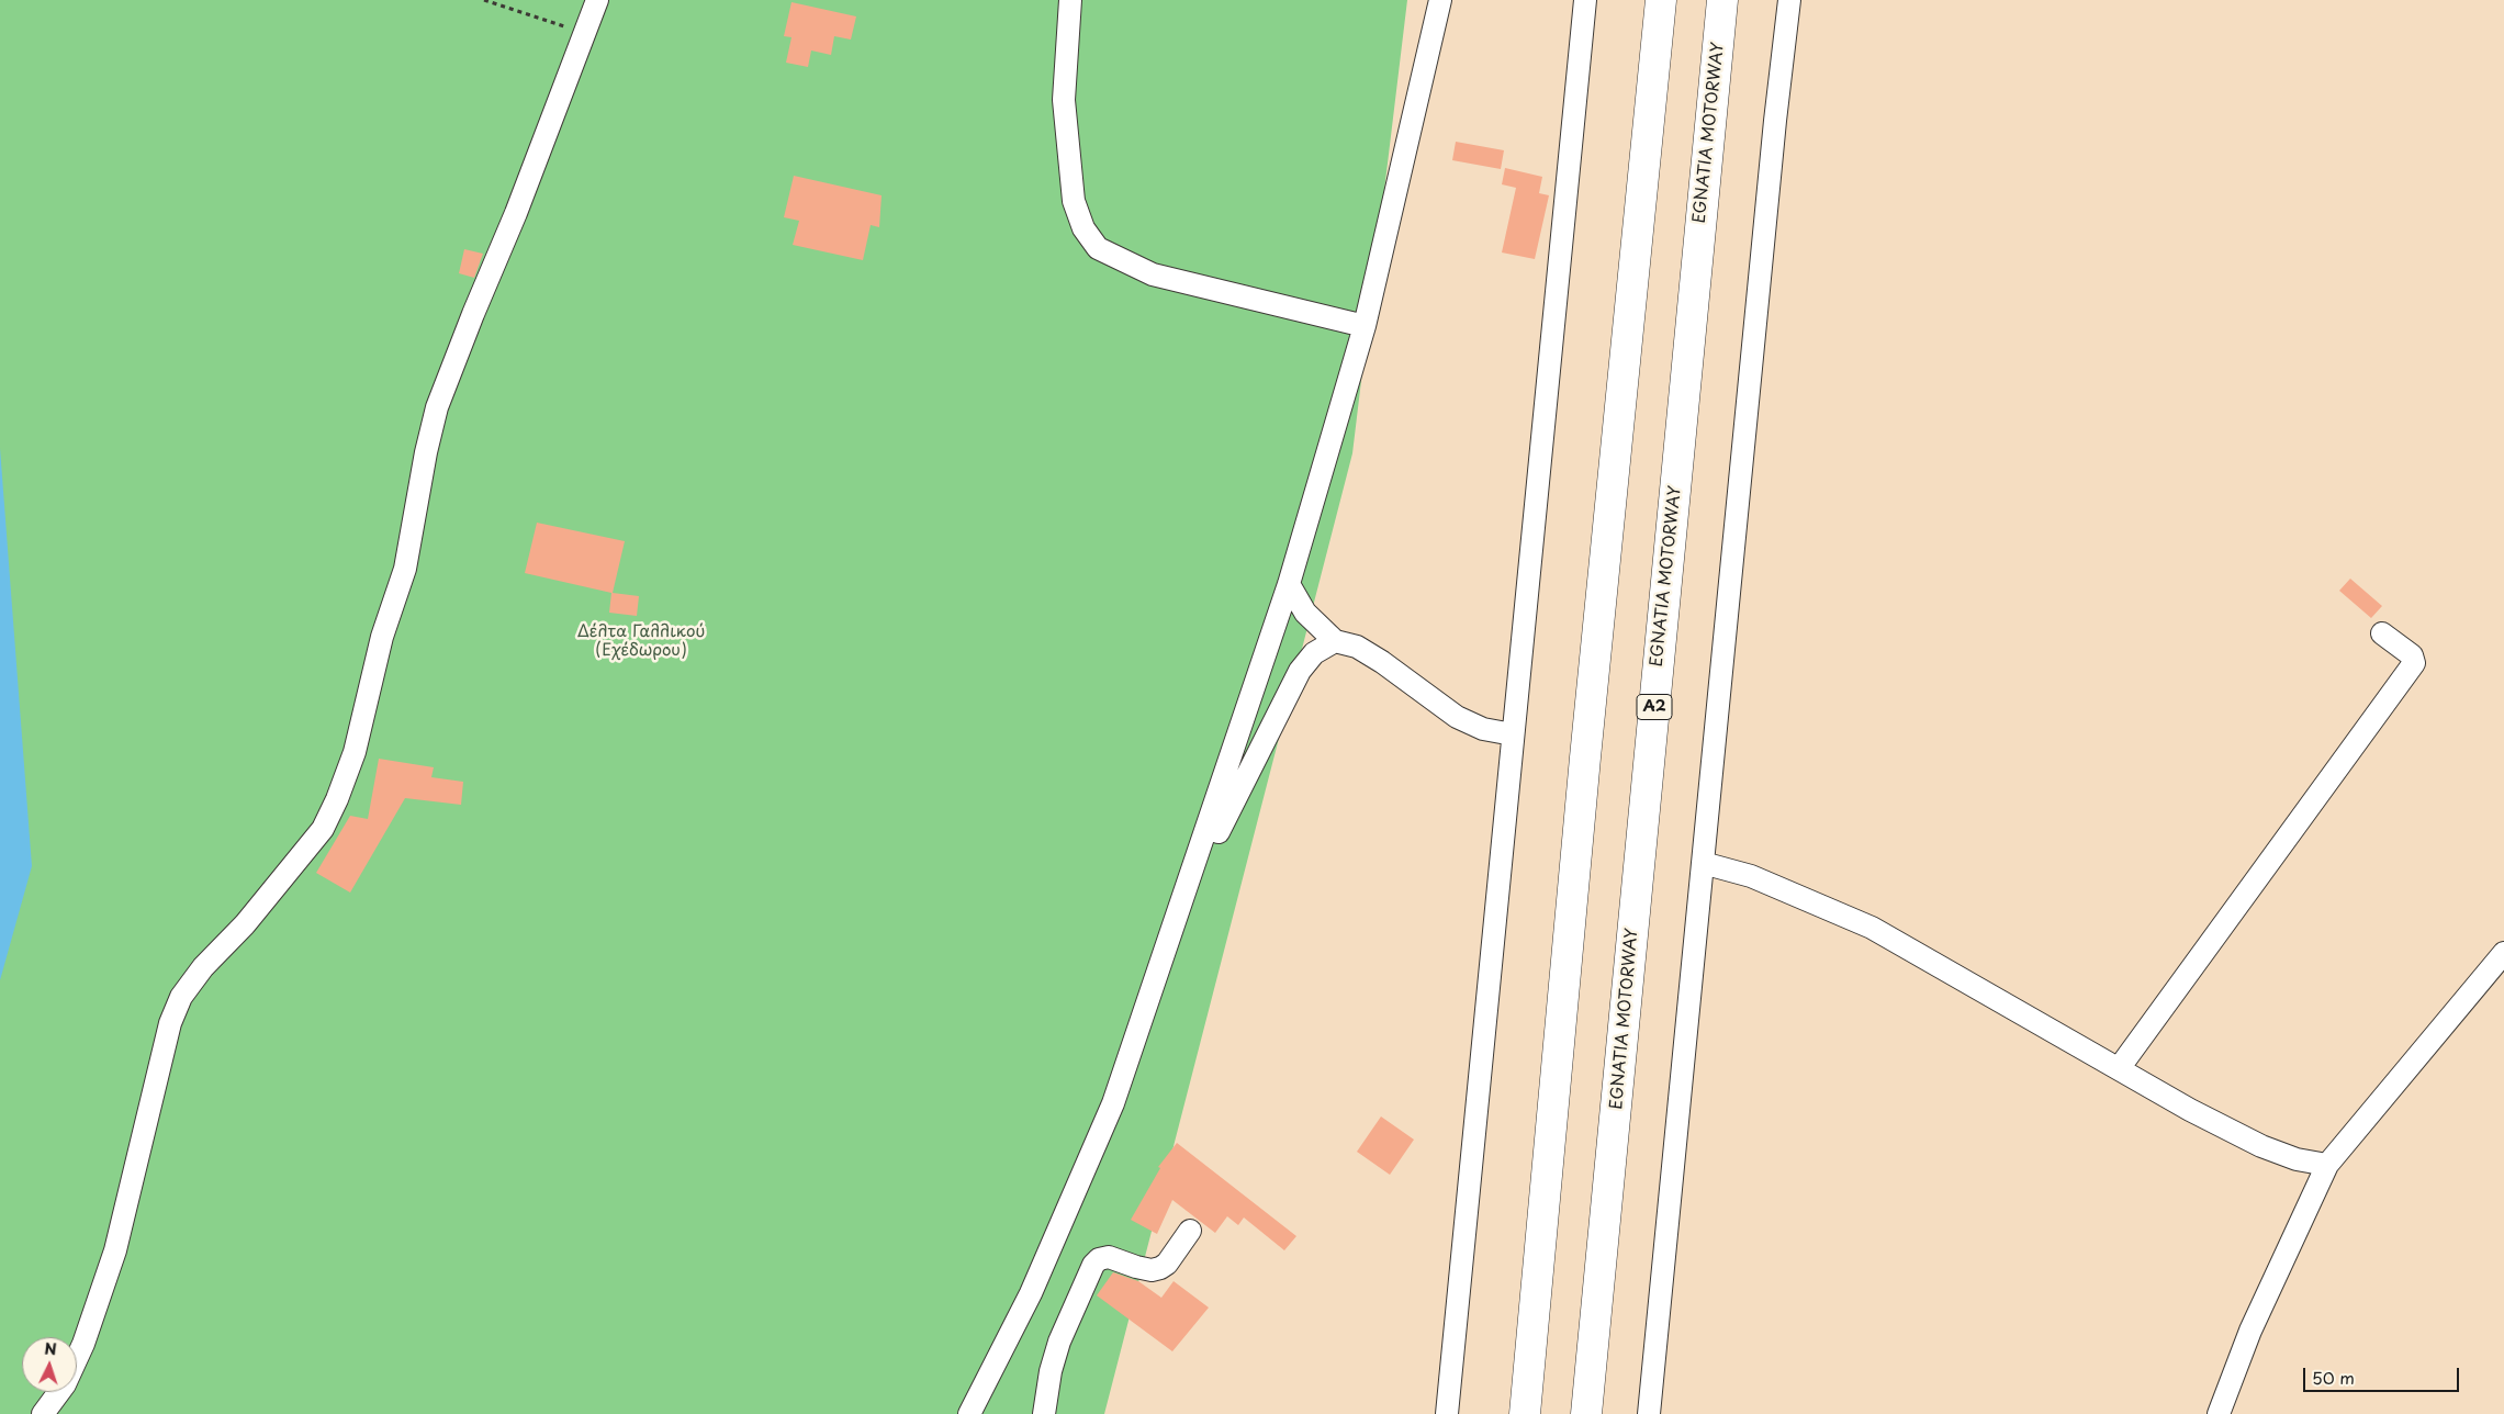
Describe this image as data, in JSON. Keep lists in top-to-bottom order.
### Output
{
  "streets": {
    "highway": ["EGNATIA MOTORWAY", "Α2"]
  },
  "parks": ["Δέλτα Γαλλικού (Εχέδωρου)"],
  "scale_bar": "50 m",
  "north": "top"
}
